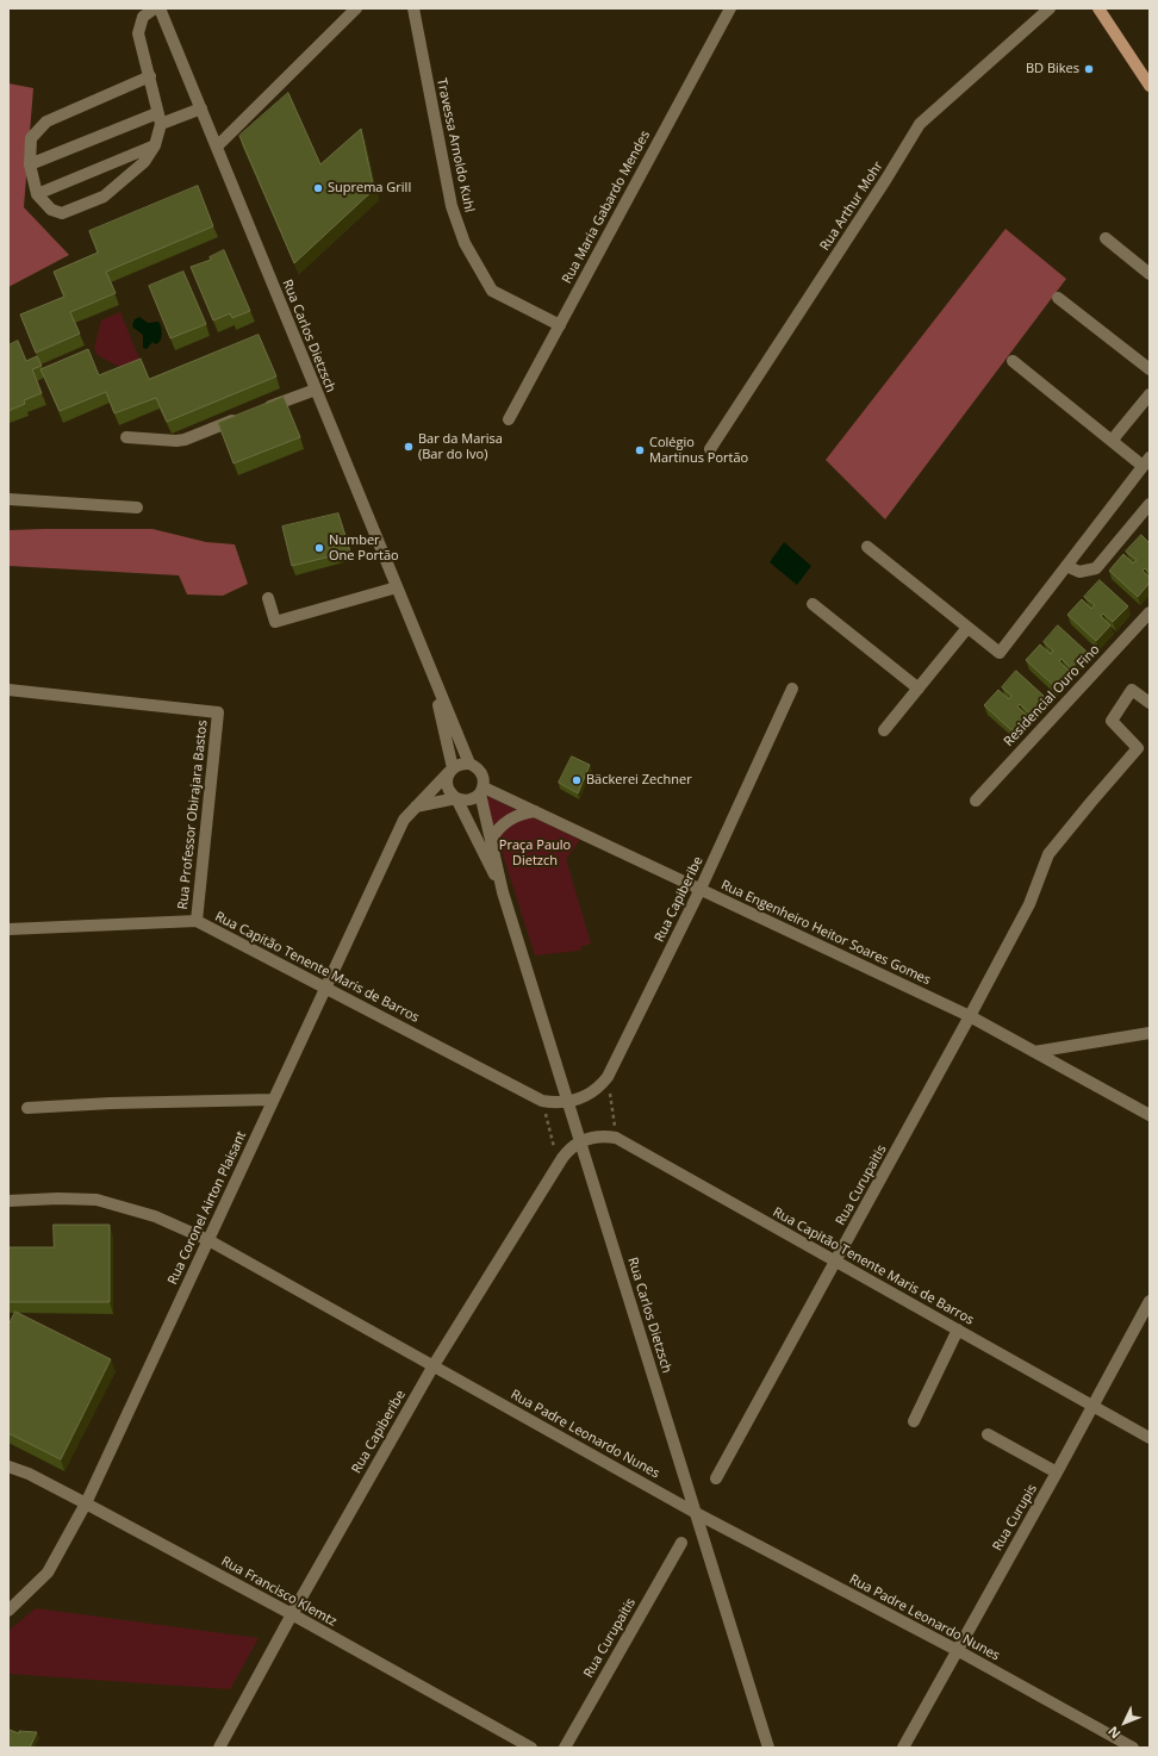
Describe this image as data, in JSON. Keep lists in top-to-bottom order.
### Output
{
  "streets": {
    "street": [
      "Travessa Arnoldo Kuhl",
      "Rua Arthur Mohr",
      "Rua Maria Gabardo Mendes",
      "Rua Carlos Dietzsch",
      "Residencial Ouro Fino",
      "Rua Professor Obirajara Bastos",
      "Rua Capiberibe",
      "Rua Engenheiro Heitor Soares Gomes",
      "Rua Capitão Tenente Maris de Barros",
      "Rua Curupaitis",
      "Rua Coronel Airton Plaisant",
      "Rua Padre Leonardo Nunes",
      "Rua Curupis",
      "Rua Francisco Klemtz"
    ]
  },
  "crossings": [
    ["Travessa Arnoldo Kuhl", "Rua Maria Gabardo Mendes"],
    ["Rua Carlos Dietzsch", "Rua Capiberibe"],
    ["Rua Carlos Dietzsch", "Rua Engenheiro Heitor Soares Gomes"],
    ["Rua Carlos Dietzsch", "Rua Capitão Tenente Maris de Barros"],
    ["Rua Carlos Dietzsch", "Rua Coronel Airton Plaisant"],
    ["Rua Carlos Dietzsch", "Rua Padre Leonardo Nunes"],
    ["Rua Professor Obirajara Bastos", "Rua Capitão Tenente Maris de Barros"],
    ["Rua Capiberibe", "Rua Engenheiro Heitor Soares Gomes"],
    ["Rua Capiberibe", "Rua Capitão Tenente Maris de Barros"],
    ["Rua Capiberibe", "Rua Padre Leonardo Nunes"],
    ["Rua Capiberibe", "Rua Francisco Klemtz"],
    ["Rua Engenheiro Heitor Soares Gomes", "Rua Curupaitis"],
    ["Rua Engenheiro Heitor Soares Gomes", "Rua Coronel Airton Plaisant"],
    ["Rua Capitão Tenente Maris de Barros", "Rua Curupaitis"],
    ["Rua Capitão Tenente Maris de Barros", "Rua Coronel Airton Plaisant"],
    ["Rua Capitão Tenente Maris de Barros", "Rua Curupis"],
    ["Rua Coronel Airton Plaisant", "Rua Padre Leonardo Nunes"],
    ["Rua Coronel Airton Plaisant", "Rua Francisco Klemtz"],
    ["Rua Padre Leonardo Nunes", "Rua Curupis"]
  ],
  "parks": ["Praça Paulo Dietzch"],
  "places": [
    "BD Bikes",
    "Suprema Grill",
    "Bar da Marisa (Bar do Ivo)",
    "Colégio Martinus Portão",
    "Number One Portão",
    "Bäckerei Zechner"
  ],
  "north": "bottom left"
}
